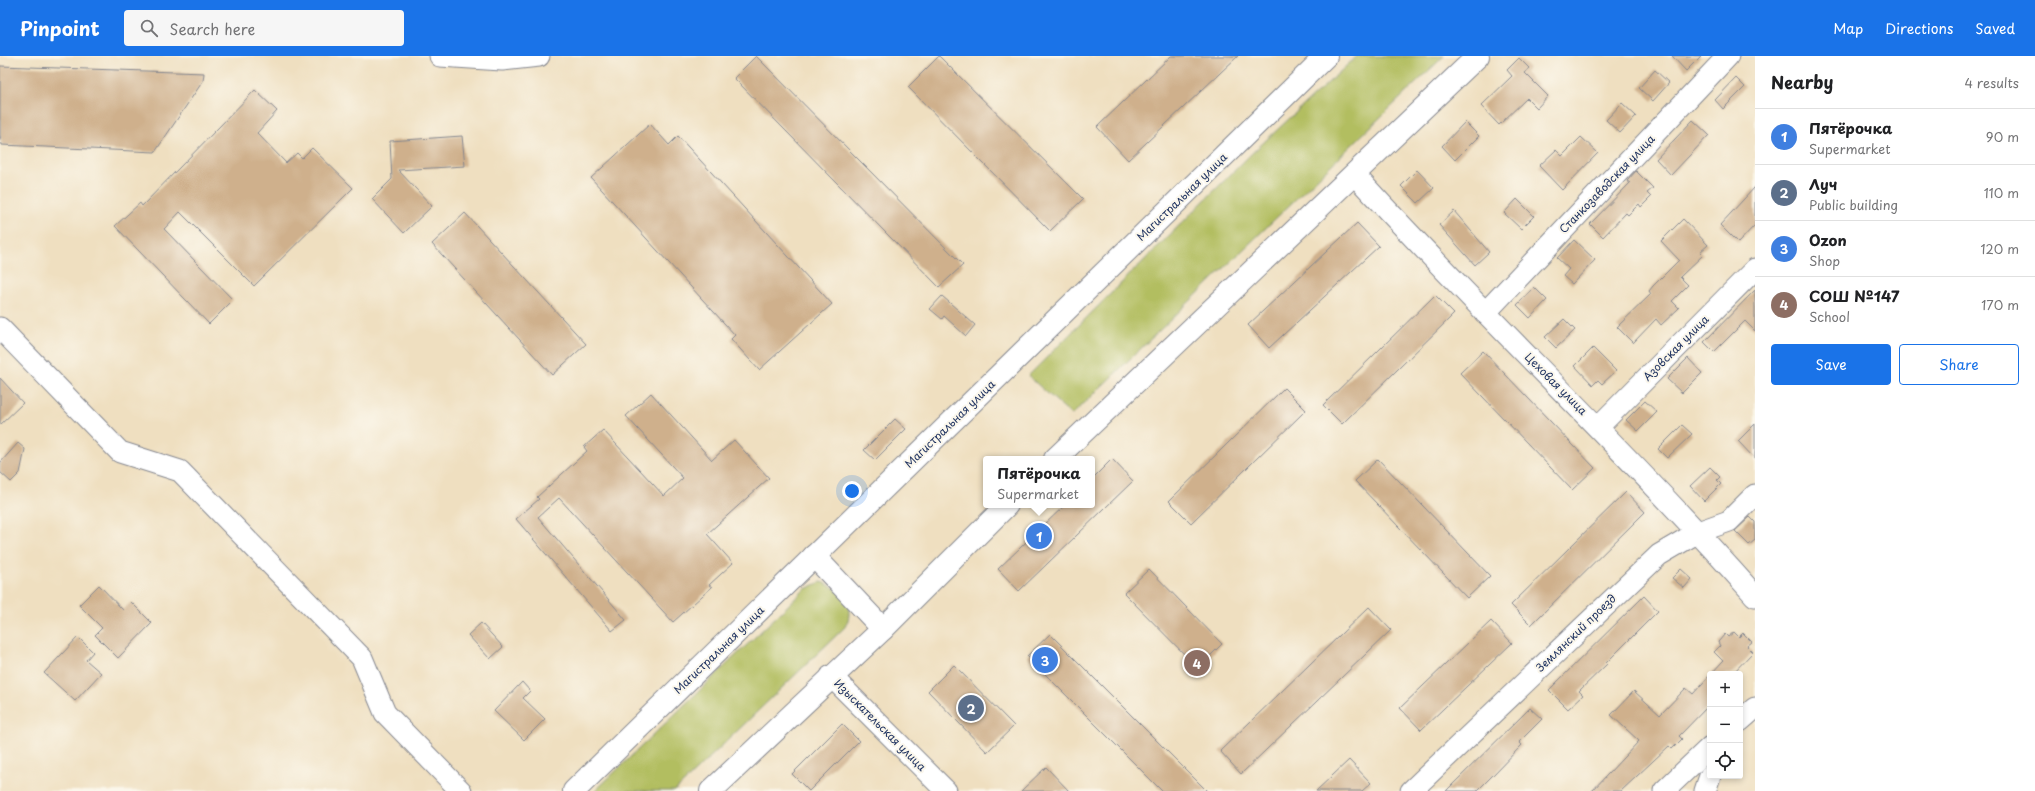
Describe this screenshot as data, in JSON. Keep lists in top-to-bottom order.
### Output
{
  "streets": {
    "main road": ["Магистральная улица"],
    "street": [
      "Станкозаводская улица",
      "Азовская улица",
      "Цеховая улица",
      "Землянский проезд",
      "Изыскательская улица"
    ]
  },
  "crossings": [
    ["Станкозаводская улица", "Цеховая улица"],
    ["Азовская улица", "Цеховая улица"],
    ["Цеховая улица", "Землянский проезд"]
  ],
  "page": {
    "header": "Pinpoint",
    "search": "Search here",
    "nav": ["Map", "Directions", "Saved"],
    "heading": ["Nearby", "4 results"],
    "list": [
      {
        "mark": "1",
        "name": "Пятёрочка",
        "note": "Supermarket",
        "value": "90 m"
      },
      {
        "mark": "2",
        "name": "Луч",
        "note": "Public building",
        "value": "110 m"
      },
      {
        "mark": "3",
        "name": "Ozon",
        "note": "Shop",
        "value": "120 m"
      },
      {
        "mark": "4",
        "name": "СОШ №147",
        "note": "School",
        "value": "170 m"
      }
    ],
    "buttons": ["Save", "Share"],
    "popup": ["Пятёрочка", "Supermarket"],
    "pins": [
      "1",
      "3",
      "4",
      "2"
    ],
    "map_buttons": ["+", "−"]
  }
}
